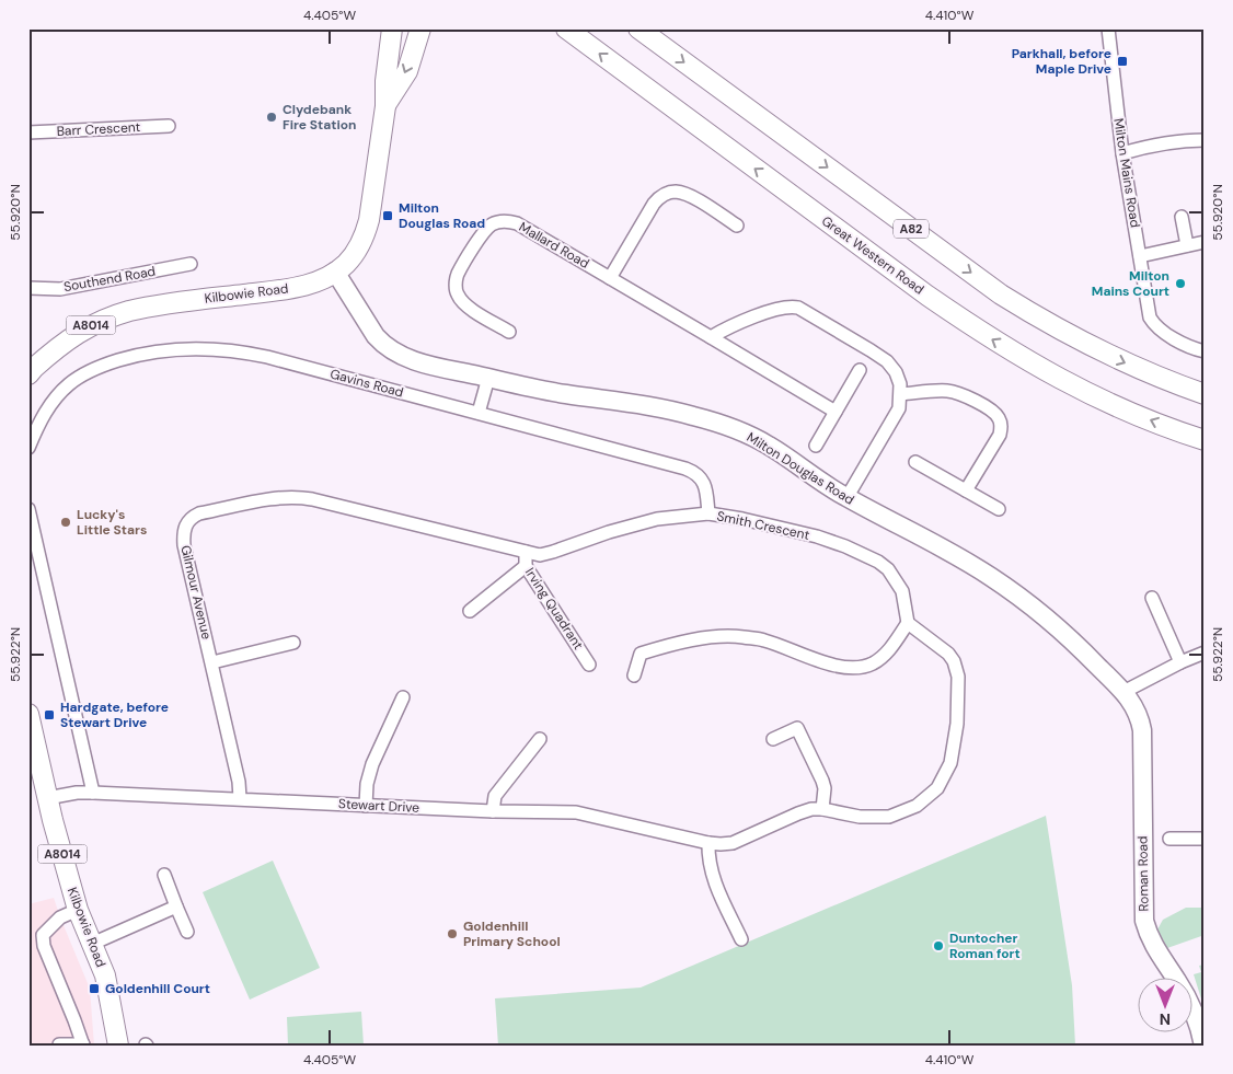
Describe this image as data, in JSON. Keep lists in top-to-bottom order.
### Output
{
  "streets": {
    "main road": [
      "A82",
      "Great Western Road",
      "Kilbowie Road",
      "A8014"
    ],
    "street": [
      "Barr Crescent",
      "Milton Mains Road",
      "Mallard Road",
      "Southend Road",
      "Gavins Road",
      "Milton Douglas Road",
      "Smith Crescent",
      "Gilmour Avenue",
      "Irving Quadrant",
      "Stewart Drive",
      "Roman Road"
    ]
  },
  "crossings": [
    ["Kilbowie Road", "Milton Douglas Road"],
    ["Kilbowie Road", "Stewart Drive"],
    ["Gavins Road", "Smith Crescent"],
    ["Milton Douglas Road", "Roman Road"],
    ["Smith Crescent", "Gilmour Avenue"],
    ["Smith Crescent", "Irving Quadrant"],
    ["Smith Crescent", "Stewart Drive"],
    ["Gilmour Avenue", "Stewart Drive"]
  ],
  "places": {
    "transit": [
      "Parkhall, before Maple Drive",
      "Milton Douglas Road",
      "Hardgate, before Stewart Drive",
      "Goldenhill Court"
    ],
    "other": [
      "Clydebank Fire Station",
      "Milton Mains Court",
      "Lucky's Little Stars",
      "Goldenhill Primary School",
      "Duntocher Roman fort"
    ]
  },
  "north": "bottom",
  "coordinates": [
    "4.405°W",
    "4.410°W",
    "55.920°N",
    "55.922°N"
  ]
}
